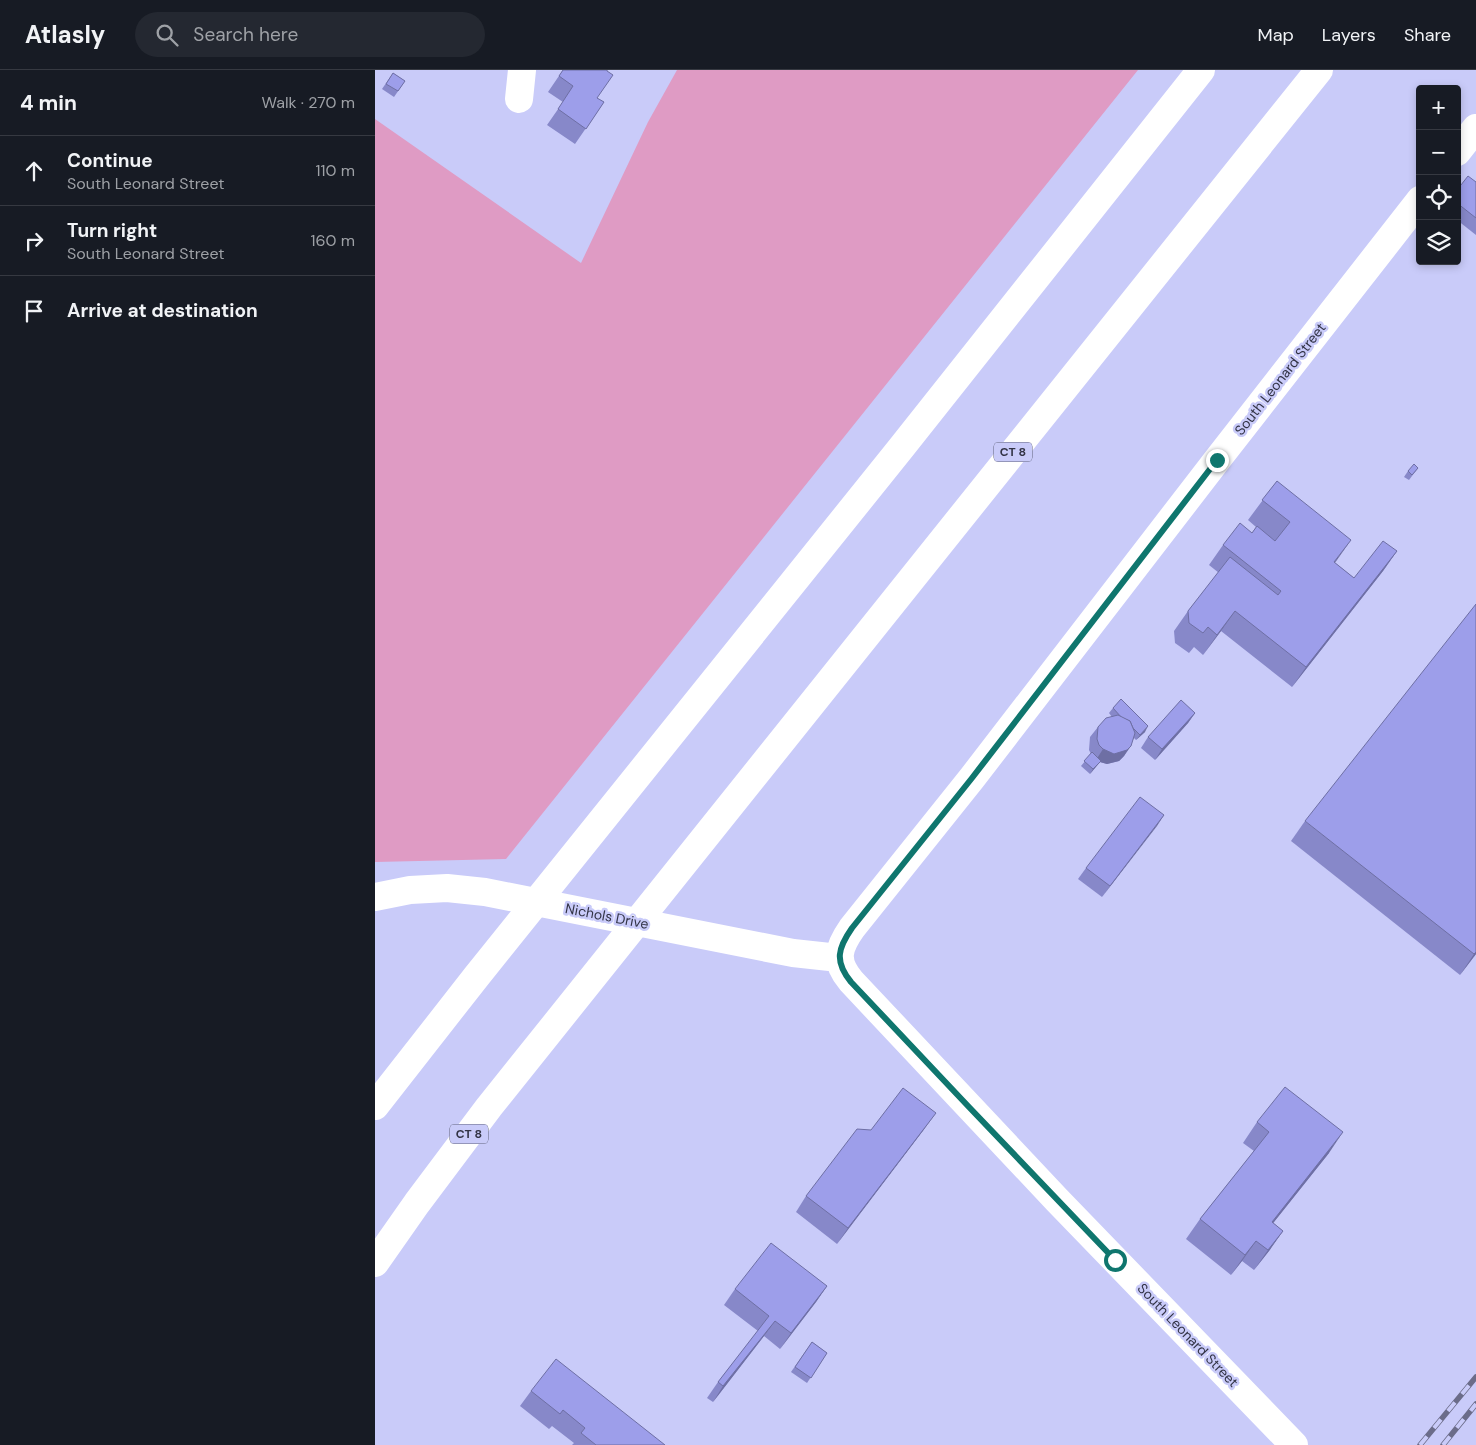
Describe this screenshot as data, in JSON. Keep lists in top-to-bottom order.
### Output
{
  "streets": {
    "main road": ["South Leonard Street", "CT 8", "Nichols Drive"]
  },
  "crossings": [
    ["South Leonard Street", "Nichols Drive"]
  ],
  "page": {
    "header": "Atlasly",
    "search": "Search here",
    "nav": ["Map", "Layers", "Share"],
    "heading": ["4 min", "Walk · 270 m"],
    "map_buttons": ["+", "−"],
    "list": [
      ["Continue", "South Leonard Street", "110 m"],
      ["Turn right", "South Leonard Street", "160 m"],
      "Arrive at destination"
    ]
  }
}
